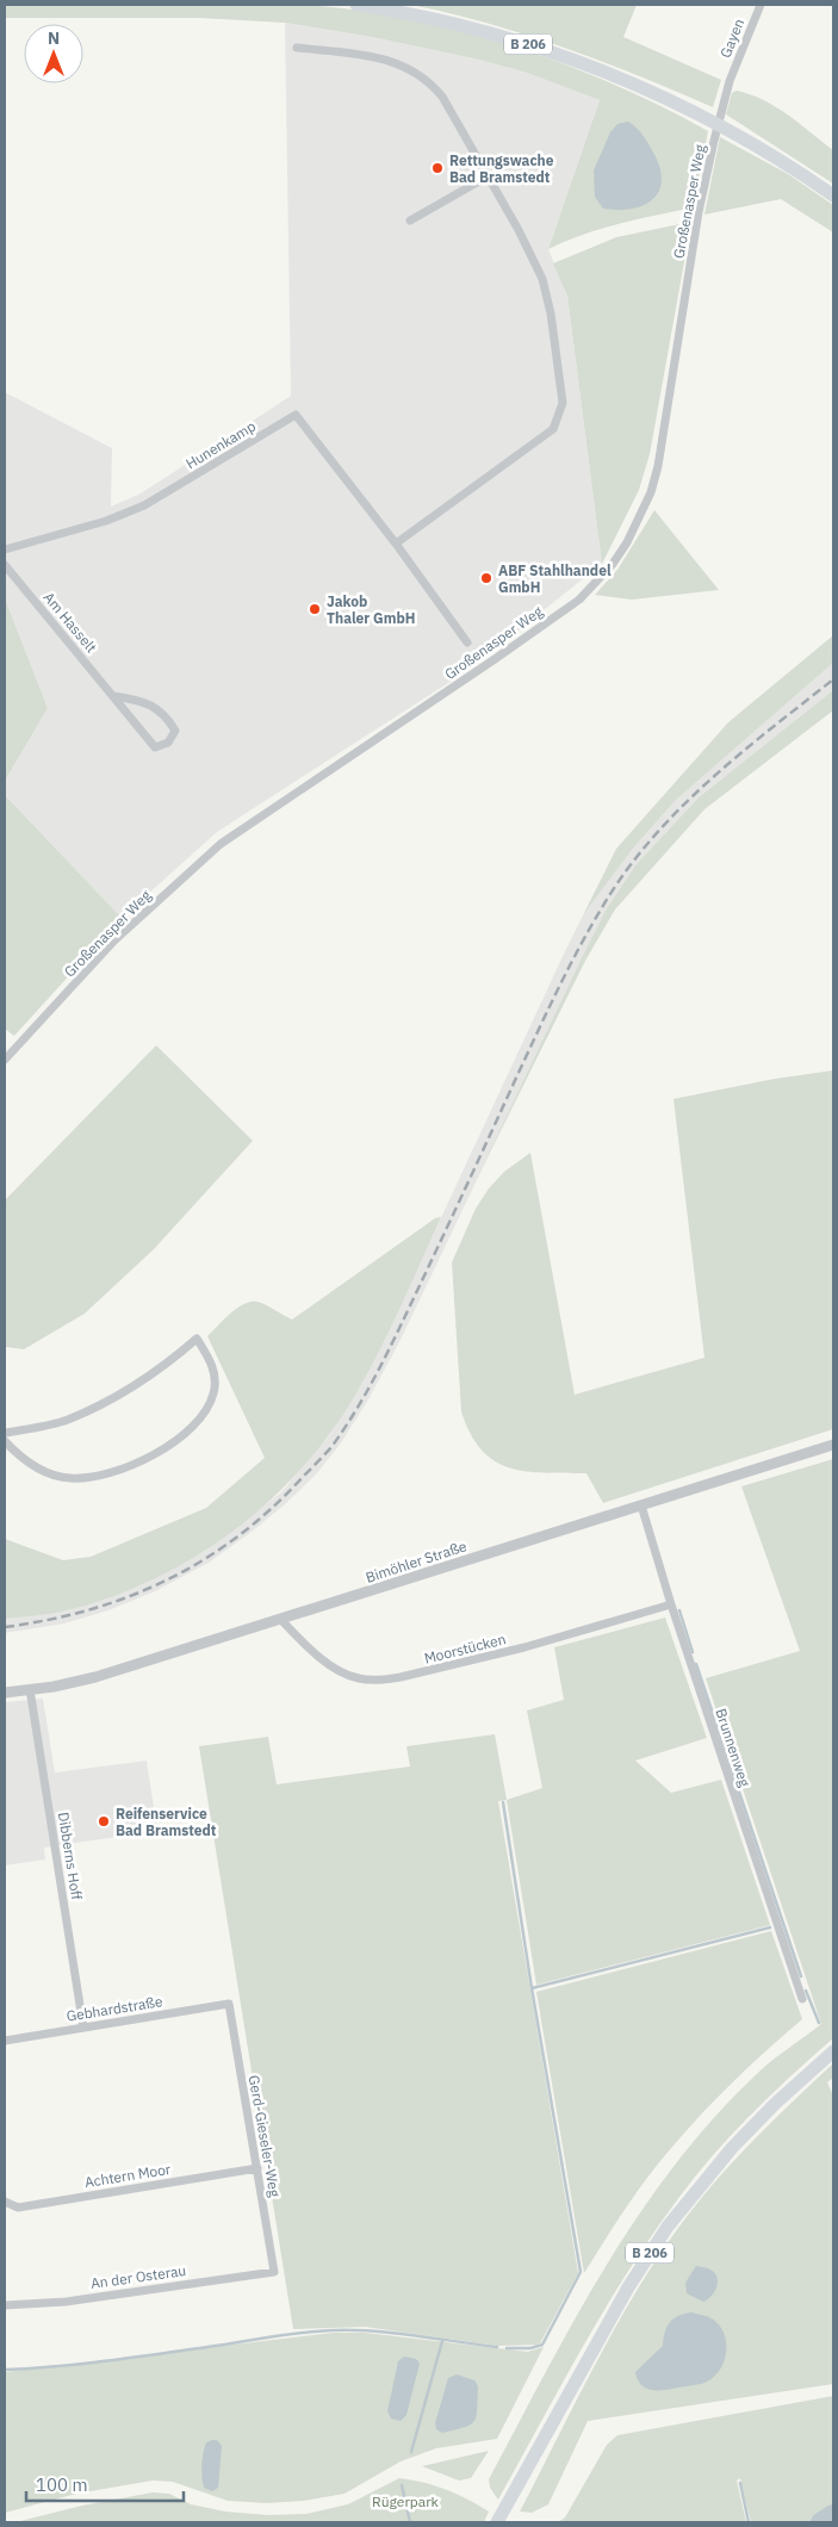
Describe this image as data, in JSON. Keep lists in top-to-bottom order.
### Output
{
  "streets": {
    "main road": ["B 206"],
    "street": [
      "Gayen",
      "Großenasper Weg",
      "Hunenkamp",
      "Am Hasselt",
      "Bimöhler Straße",
      "Moorstücken",
      "Brunnenweg",
      "Dibberns Hoff",
      "Gebhardstraße",
      "Gerd-Gieseler-Weg",
      "Achtern Moor",
      "An der Osterau"
    ]
  },
  "crossings": [
    ["Gayen", "Großenasper Weg"],
    ["Bimöhler Straße", "Moorstücken"],
    ["Bimöhler Straße", "Brunnenweg"],
    ["Bimöhler Straße", "Dibberns Hoff"],
    ["Moorstücken", "Brunnenweg"],
    ["Dibberns Hoff", "Gebhardstraße"],
    ["Gebhardstraße", "Gerd-Gieseler-Weg"],
    ["Gerd-Gieseler-Weg", "Achtern Moor"],
    ["Gerd-Gieseler-Weg", "An der Osterau"]
  ],
  "parks": ["Rügerpark"],
  "places": [
    "Rettungswache Bad Bramstedt",
    "ABF Stahlhandel GmbH",
    "Jakob Thaler GmbH",
    "Reifenservice Bad Bramstedt"
  ],
  "scale_bar": "100 m",
  "north": "top"
}
